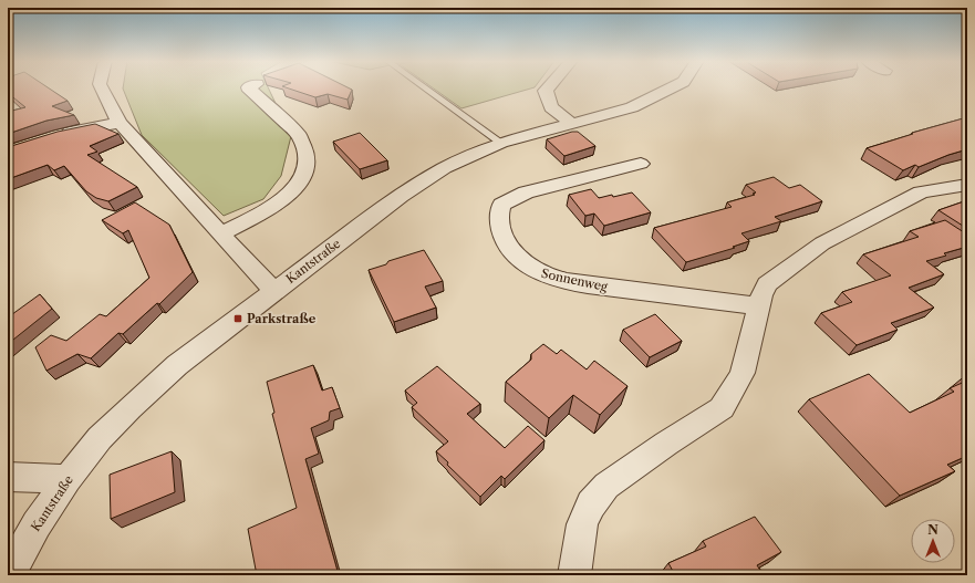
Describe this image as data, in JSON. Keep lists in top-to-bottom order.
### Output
{
  "streets": {
    "street": ["Kantstraße", "Sonnenweg"]
  },
  "places": {
    "transit": ["Parkstraße"]
  },
  "north": "top"
}
